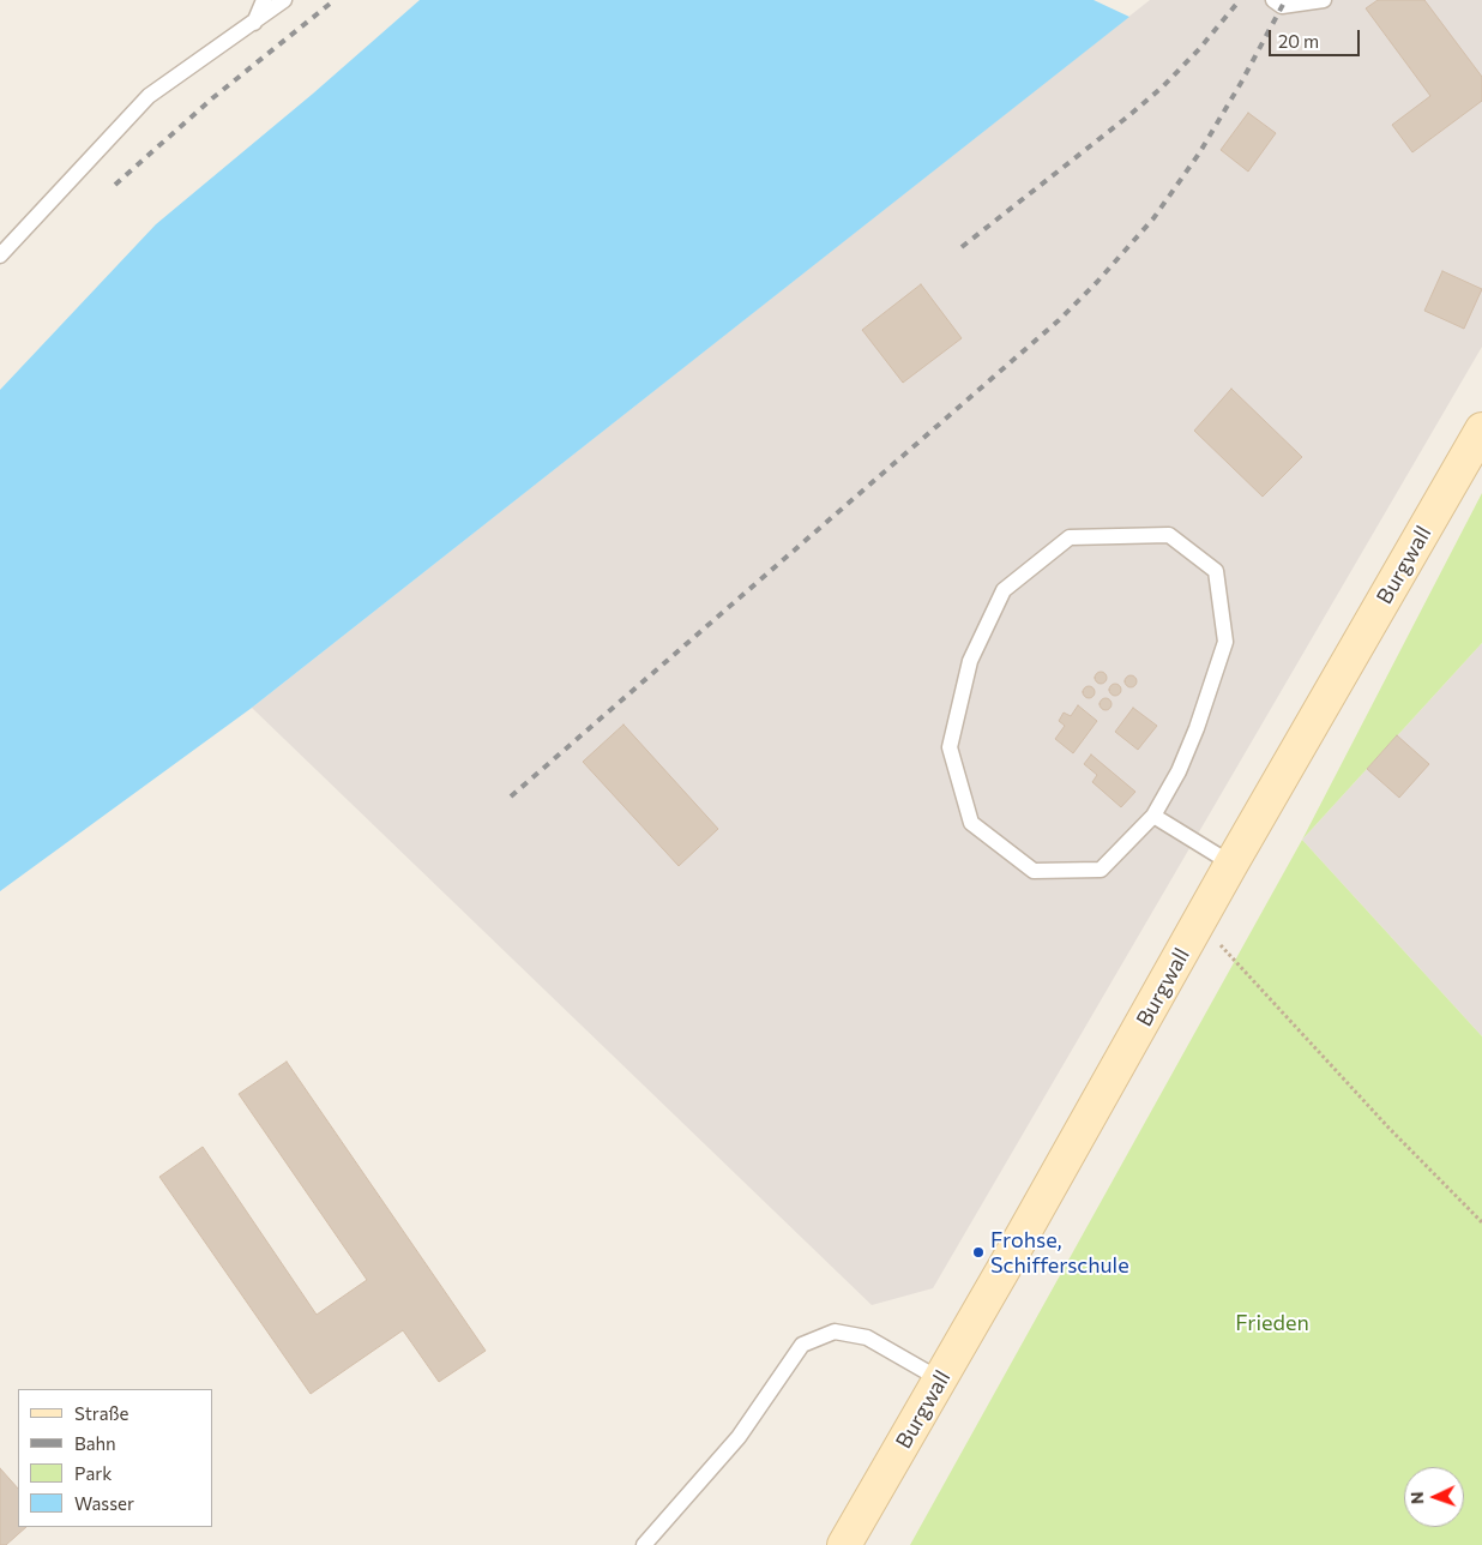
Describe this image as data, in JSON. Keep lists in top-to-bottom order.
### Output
{
  "streets": {
    "street": ["Burgwall"]
  },
  "parks": ["Frieden"],
  "places": ["Frohse, Schifferschule"],
  "legend": [
    "Straße",
    "Bahn",
    "Park",
    "Wasser"
  ],
  "scale_bar": "20 m",
  "north": "left"
}
